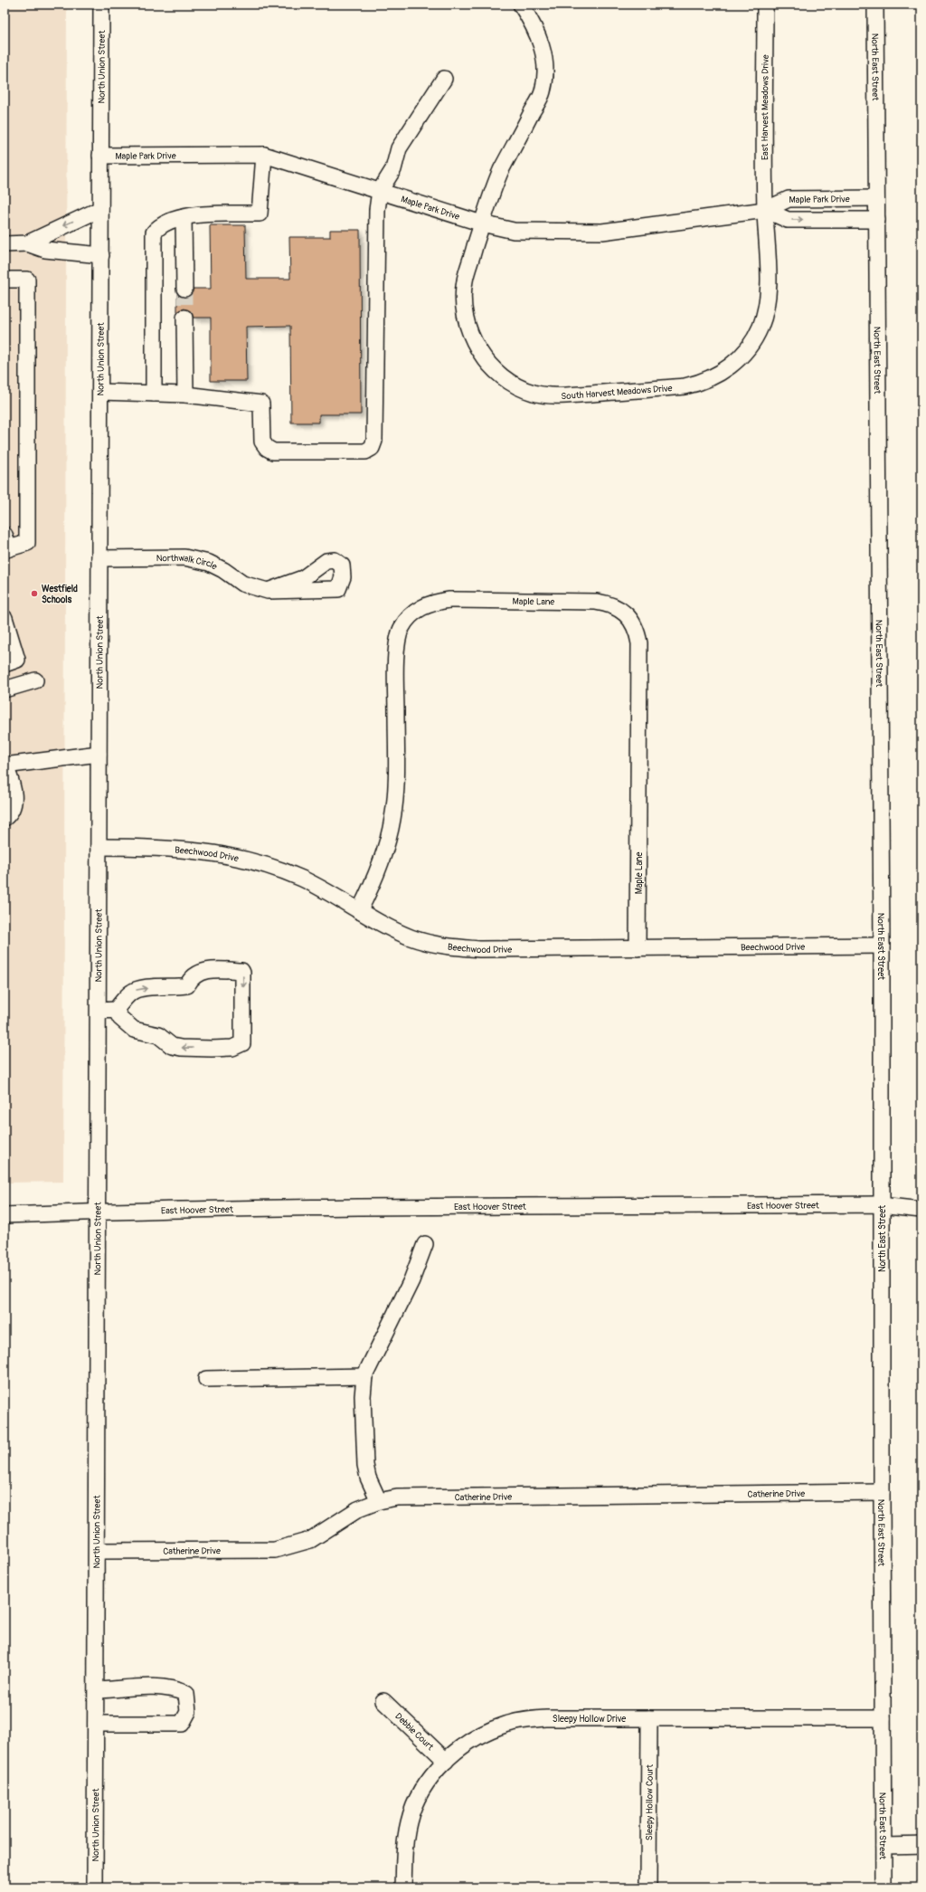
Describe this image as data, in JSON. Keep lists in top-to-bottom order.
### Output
{
  "streets": {
    "street": [
      "North Union Street",
      "North East Street",
      "East Harvest Meadows Drive",
      "Maple Park Drive",
      "South Harvest Meadows Drive",
      "Northwalk Circle",
      "Maple Lane",
      "Beechwood Drive",
      "East Hoover Street",
      "Catherine Drive",
      "Sleepy Hollow Drive",
      "Debbie Court",
      "Sleepy Hollow Court"
    ]
  },
  "crossings": [
    ["North Union Street", "Maple Park Drive"],
    ["North Union Street", "Northwalk Circle"],
    ["North Union Street", "Beechwood Drive"],
    ["North Union Street", "East Hoover Street"],
    ["North Union Street", "Catherine Drive"],
    ["North East Street", "Maple Park Drive"],
    ["North East Street", "Beechwood Drive"],
    ["North East Street", "East Hoover Street"],
    ["North East Street", "Catherine Drive"],
    ["North East Street", "Sleepy Hollow Drive"],
    ["East Harvest Meadows Drive", "Maple Park Drive"],
    ["East Harvest Meadows Drive", "South Harvest Meadows Drive"],
    ["Maple Park Drive", "South Harvest Meadows Drive"],
    ["Maple Lane", "Beechwood Drive"],
    ["Sleepy Hollow Drive", "Debbie Court"],
    ["Sleepy Hollow Drive", "Sleepy Hollow Court"]
  ],
  "places": ["Westfield Schools"]
}
